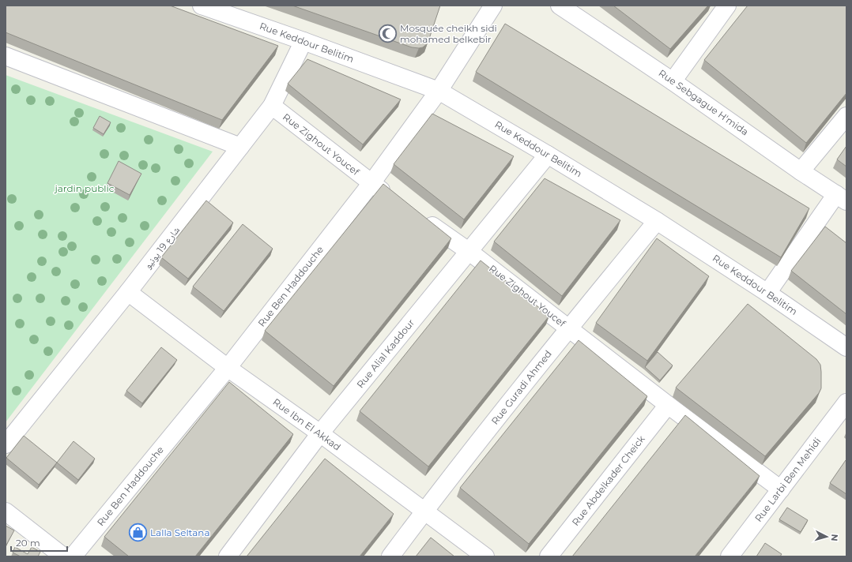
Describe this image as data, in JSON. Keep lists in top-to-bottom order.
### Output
{
  "streets": {
    "street": [
      "Rue Keddour Belitim",
      "Rue Sebgague H'mida",
      "Rue Zighout Youcef",
      "شارع 19 يونيو",
      "Rue Ben Haddouche",
      "Rue Alial Kaddour",
      "Rue Guradi Ahmed",
      "Rue Ibn El Akkad",
      "Rue Larbi Ben Mehidi",
      "Rue Abdelkader Cheick"
    ]
  },
  "crossings": [
    ["Rue Keddour Belitim", "شارع 19 يونيو"],
    ["Rue Keddour Belitim", "Rue Ben Haddouche"],
    ["Rue Keddour Belitim", "Rue Alial Kaddour"],
    ["Rue Keddour Belitim", "Rue Guradi Ahmed"],
    ["Rue Zighout Youcef", "شارع 19 يونيو"],
    ["Rue Zighout Youcef", "Rue Ben Haddouche"],
    ["Rue Zighout Youcef", "Rue Alial Kaddour"],
    ["Rue Zighout Youcef", "Rue Guradi Ahmed"],
    ["Rue Zighout Youcef", "Rue Larbi Ben Mehidi"],
    ["Rue Zighout Youcef", "Rue Abdelkader Cheick"],
    ["شارع 19 يونيو", "Rue Ibn El Akkad"],
    ["Rue Ben Haddouche", "Rue Ibn El Akkad"],
    ["Rue Alial Kaddour", "Rue Ibn El Akkad"],
    ["Rue Guradi Ahmed", "Rue Ibn El Akkad"]
  ],
  "parks": ["jardin public"],
  "places": {
    "mosque": ["Mosquée cheikh sidi mohamed belkebir"],
    "shop": ["Lalla Seltana"]
  },
  "scale_bar": "20 m",
  "north": "right"
}
